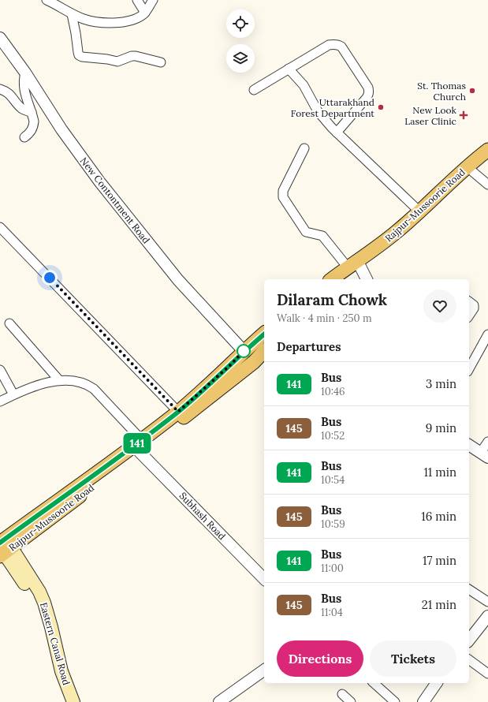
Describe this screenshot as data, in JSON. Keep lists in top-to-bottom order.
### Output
{
  "streets": {
    "main road": ["Rajpur-Mussoorie Road", "Eastern Canal Road"],
    "street": ["New Contontment Road", "Subhash Road"]
  },
  "crossings": [
    ["New Contontment Road", "Rajpur-Mussoorie Road"],
    ["Rajpur-Mussoorie Road", "Subhash Road"],
    ["Rajpur-Mussoorie Road", "Eastern Canal Road"]
  ],
  "places": {
    "other": ["St. Thomas Church", "Uttarakhand Forest Department"],
    "health": ["New Look Laser Clinic"]
  },
  "lines": ["bus line 141"],
  "page": {
    "on_map": "141",
    "heading": [
      ["Dilaram Chowk", "Walk · 4 min · 250 m"],
      "Departures"
    ],
    "list": [
      {
        "mark": "141",
        "name": "Bus",
        "note": "10:46",
        "value": "3 min"
      },
      {
        "mark": "145",
        "name": "Bus",
        "note": "10:52",
        "value": "9 min"
      },
      {
        "mark": "141",
        "name": "Bus",
        "note": "10:54",
        "value": "11 min"
      },
      {
        "mark": "145",
        "name": "Bus",
        "note": "10:59",
        "value": "16 min"
      },
      {
        "mark": "141",
        "name": "Bus",
        "note": "11:00",
        "value": "17 min"
      },
      {
        "mark": "145",
        "name": "Bus",
        "note": "11:04",
        "value": "21 min"
      }
    ],
    "buttons": ["Directions", "Tickets"]
  }
}
